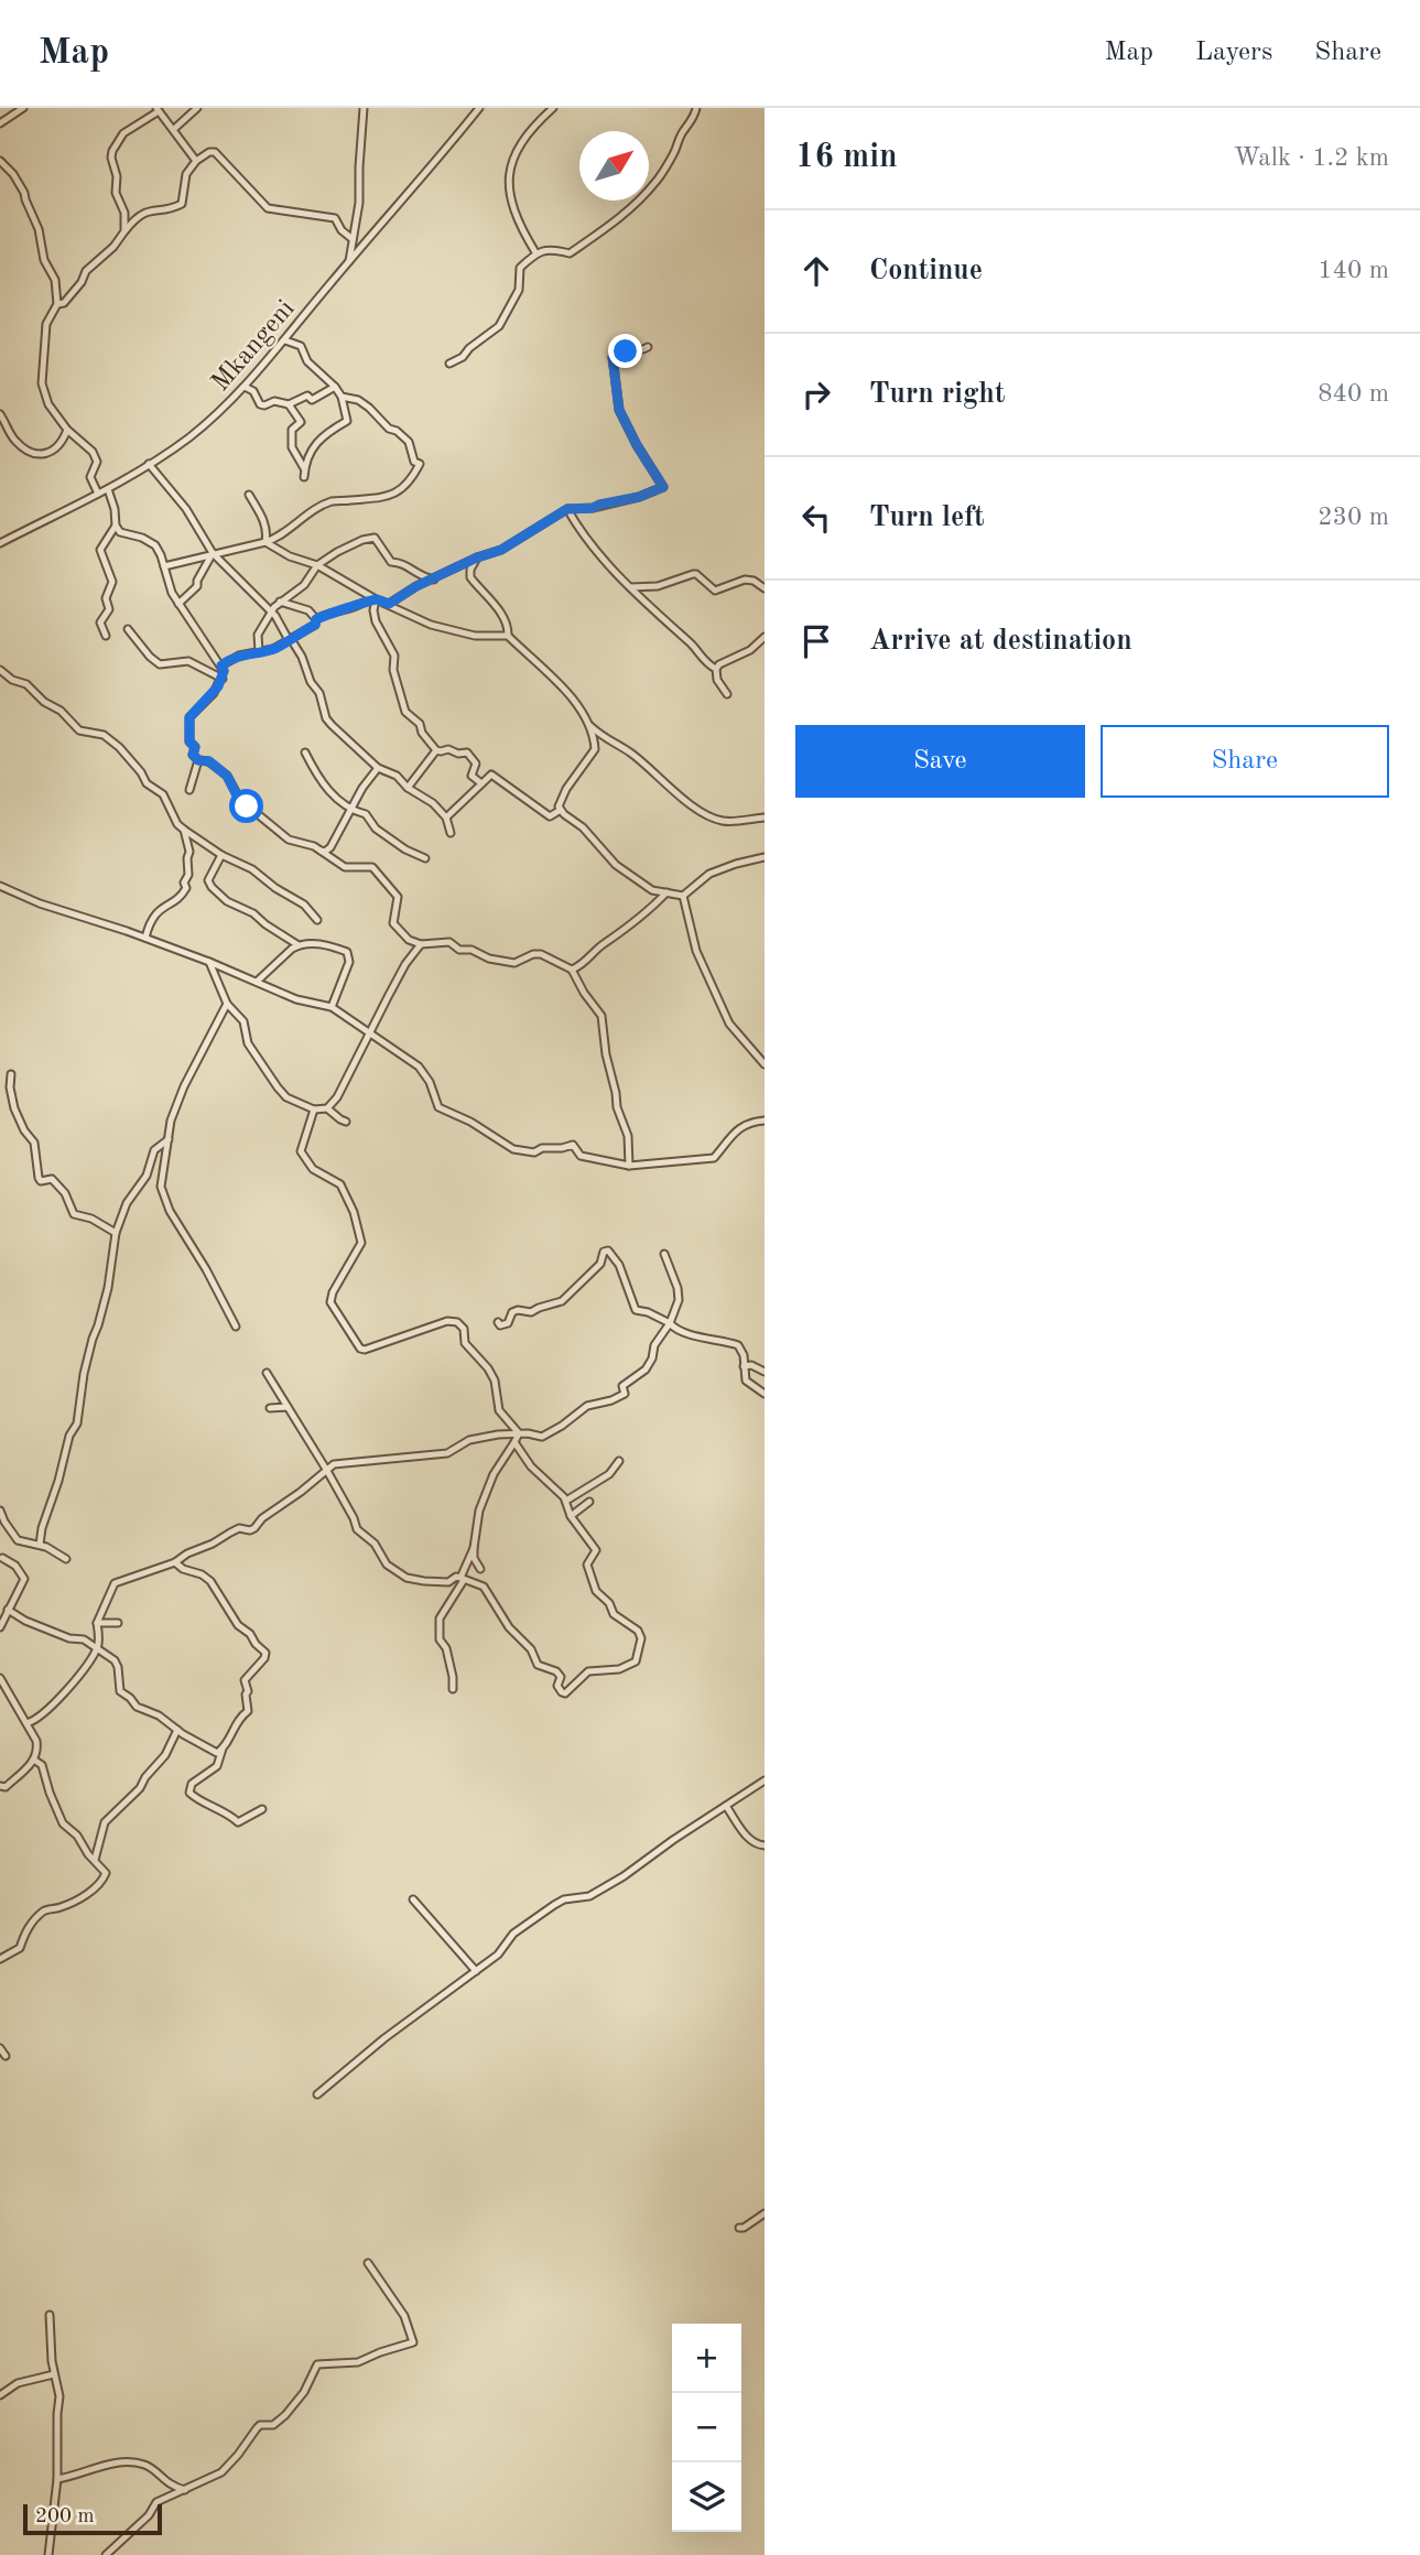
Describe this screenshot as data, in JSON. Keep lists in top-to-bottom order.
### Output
{
  "streets": {
    "street": ["Mkangeni"]
  },
  "scale_bar": "200 m",
  "north": "top right",
  "page": {
    "header": "Map",
    "nav": ["Map", "Layers", "Share"],
    "heading": ["16 min", "Walk · 1.2 km"],
    "list": [
      ["Continue", "140 m"],
      ["Turn right", "840 m"],
      ["Turn left", "230 m"],
      "Arrive at destination"
    ],
    "buttons": ["Save", "Share"],
    "map_buttons": ["+", "−"],
    "scale": "200 m"
  }
}
